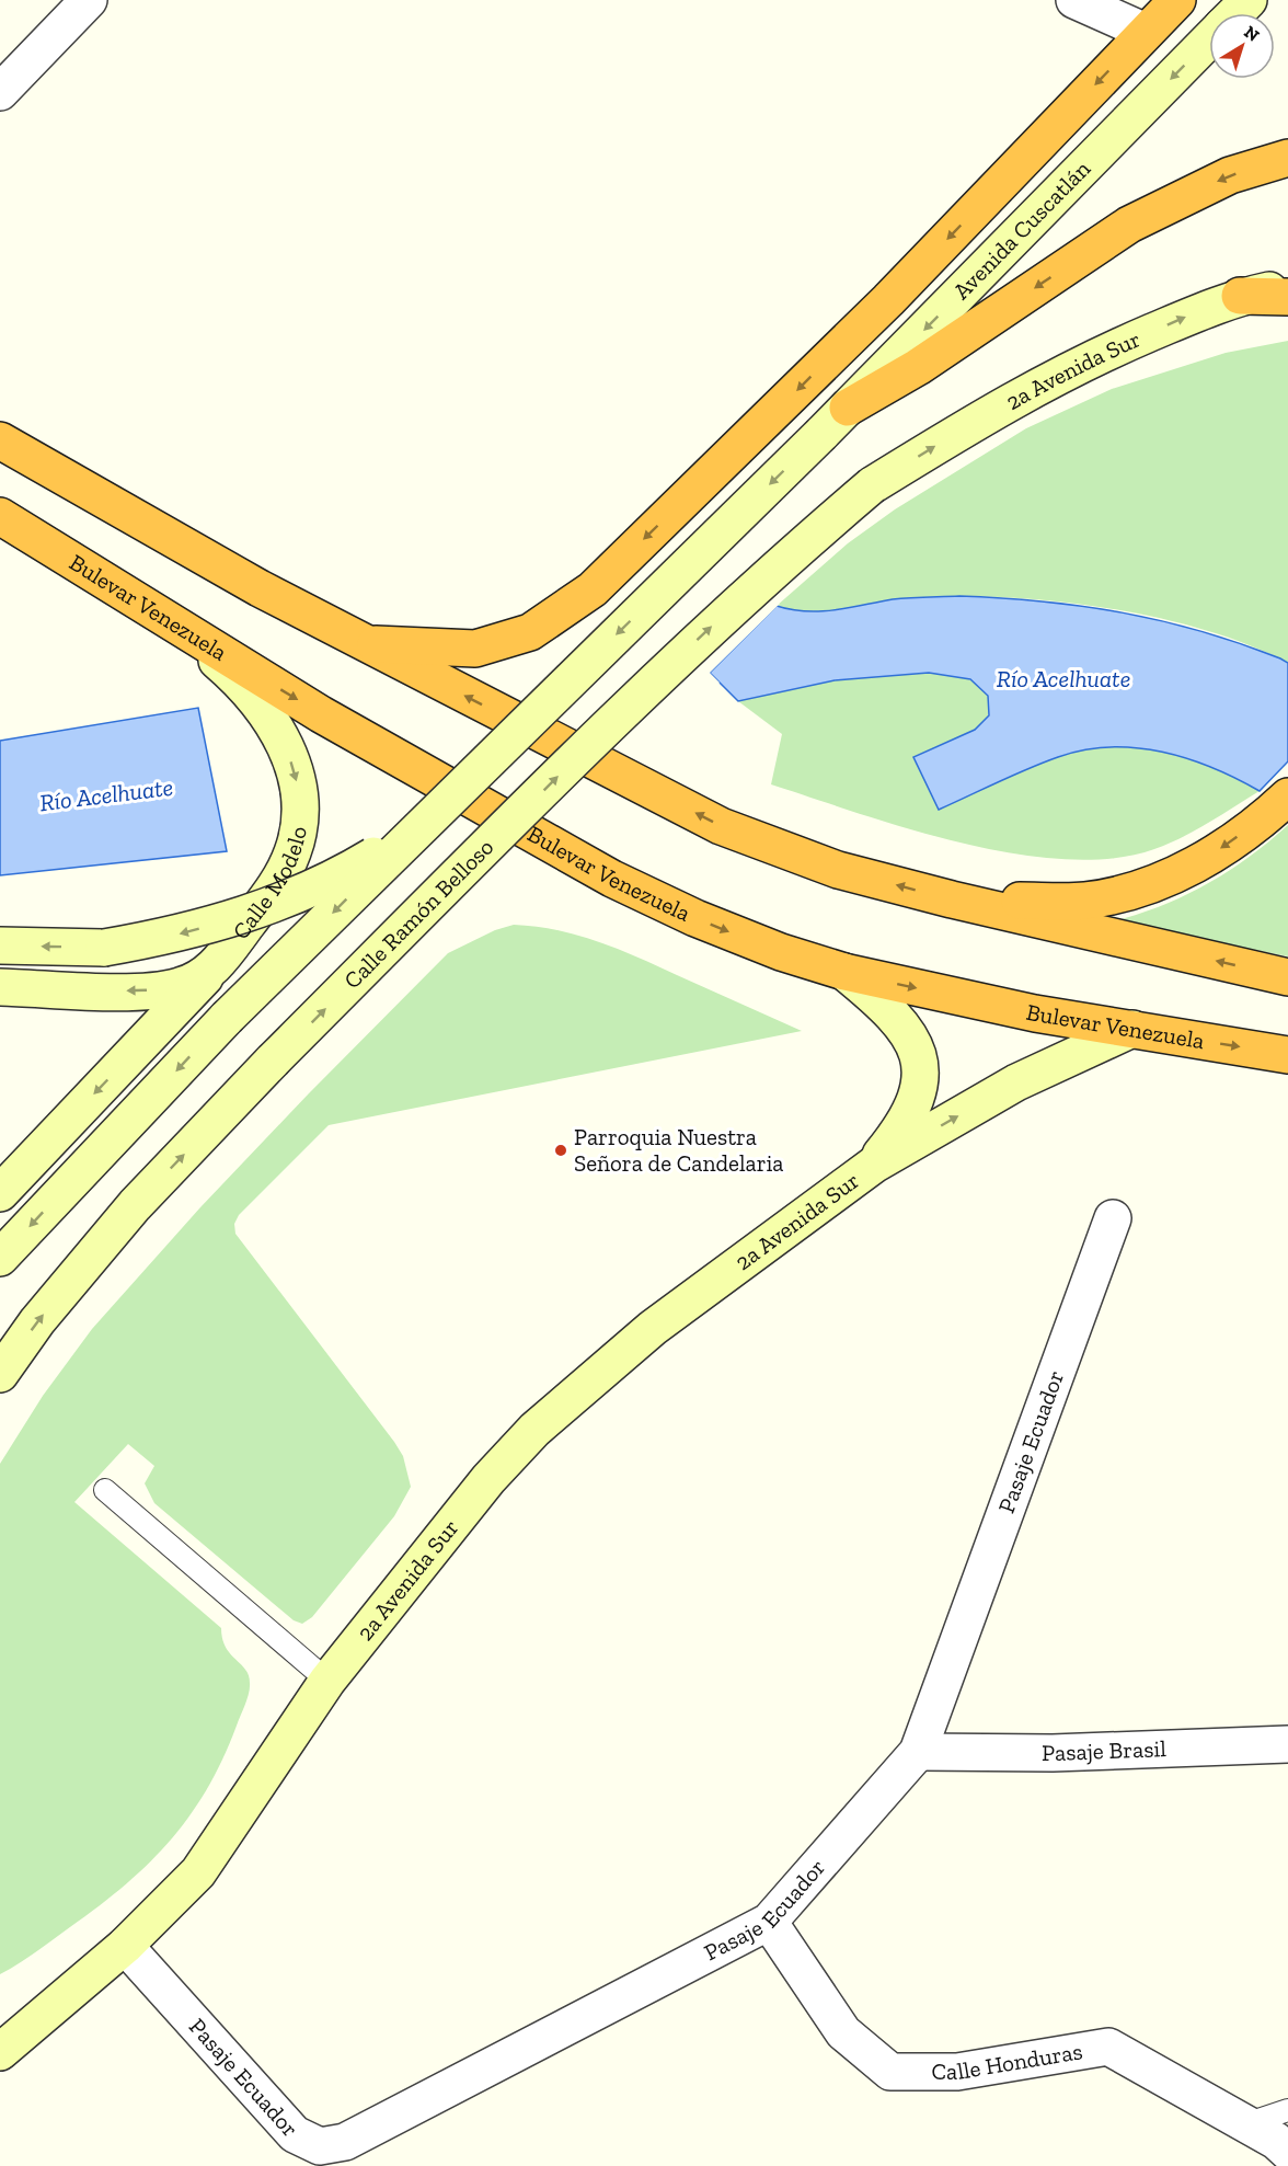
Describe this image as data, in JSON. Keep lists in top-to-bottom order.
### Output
{
  "streets": {
    "highway": ["Bulevar Venezuela"],
    "main road": [
      "Avenida Cuscatlán",
      "2a Avenida Sur",
      "Calle Modelo",
      "Calle Ramón Belloso"
    ],
    "street": ["Pasaje Ecuador", "Pasaje Brasil", "Calle Honduras"]
  },
  "crossings": [
    ["2a Avenida Sur", "Bulevar Venezuela"],
    ["2a Avenida Sur", "Calle Ramón Belloso"],
    ["2a Avenida Sur", "Pasaje Ecuador"],
    ["Bulevar Venezuela", "Calle Modelo"],
    ["Pasaje Ecuador", "Pasaje Brasil"],
    ["Pasaje Ecuador", "Calle Honduras"]
  ],
  "one_way": ["Avenida Cuscatlán"],
  "water": ["Río Acelhuate"],
  "places": ["Parroquia Nuestra Señora de Candelaria"],
  "north": "top right"
}
